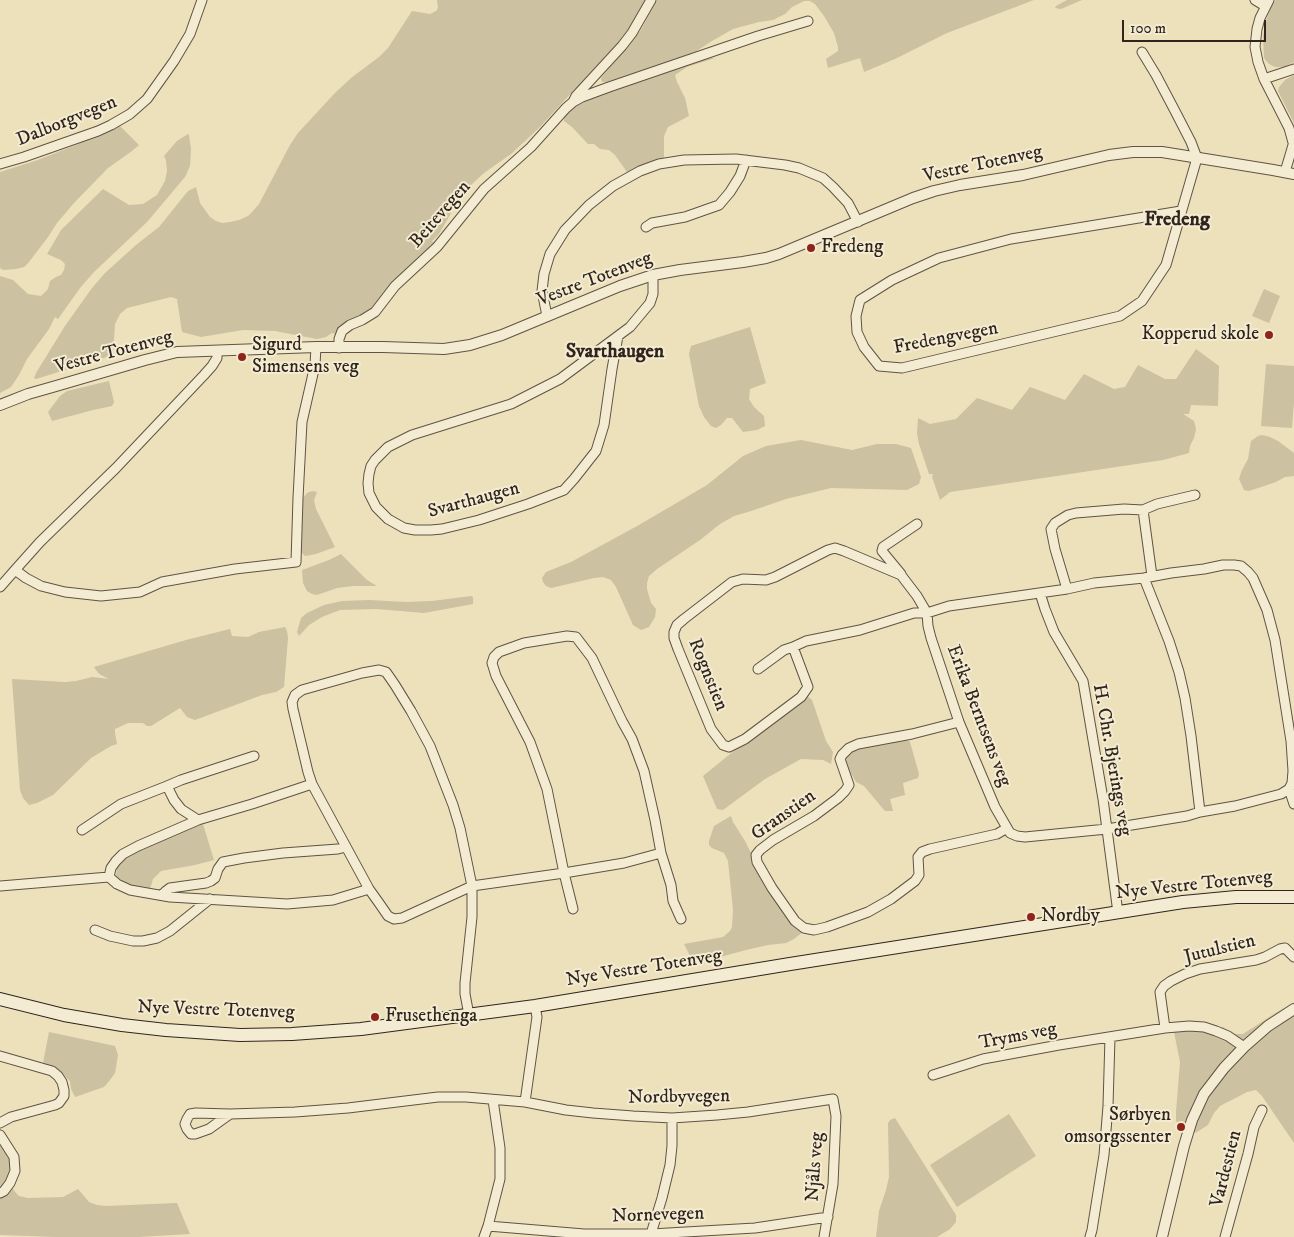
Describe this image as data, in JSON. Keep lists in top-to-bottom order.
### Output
{
  "streets": {
    "main road": ["Nye Vestre Totenveg"],
    "street": [
      "Dalborgvegen",
      "Vestre Totenveg",
      "Beitevegen",
      "Fredengvegen",
      "Svarthaugen",
      "Rognstien",
      "Erika Berntsens veg",
      "H. Chr. Bjerings veg",
      "Granstien",
      "Jutulstien",
      "Tryms veg",
      "Nordbyvegen",
      "Njåls veg",
      "Vardestien",
      "Nornevegen"
    ]
  },
  "crossings": [
    ["Vestre Totenveg", "Beitevegen"],
    ["Vestre Totenveg", "Fredengvegen"],
    ["Vestre Totenveg", "Svarthaugen"],
    ["Erika Berntsens veg", "Granstien"],
    ["H. Chr. Bjerings veg", "Nye Vestre Totenveg"],
    ["Jutulstien", "Tryms veg"],
    ["Nordbyvegen", "Njåls veg"],
    ["Njåls veg", "Nornevegen"]
  ],
  "districts": ["Fredeng", "Svarthaugen"],
  "places": [
    "Fredeng",
    "Kopperud skole",
    "Sigurd Simensens veg",
    "Nordby",
    "Frusethenga",
    "Sørbyen omsorgssenter"
  ],
  "scale_bar": "100 m"
}
